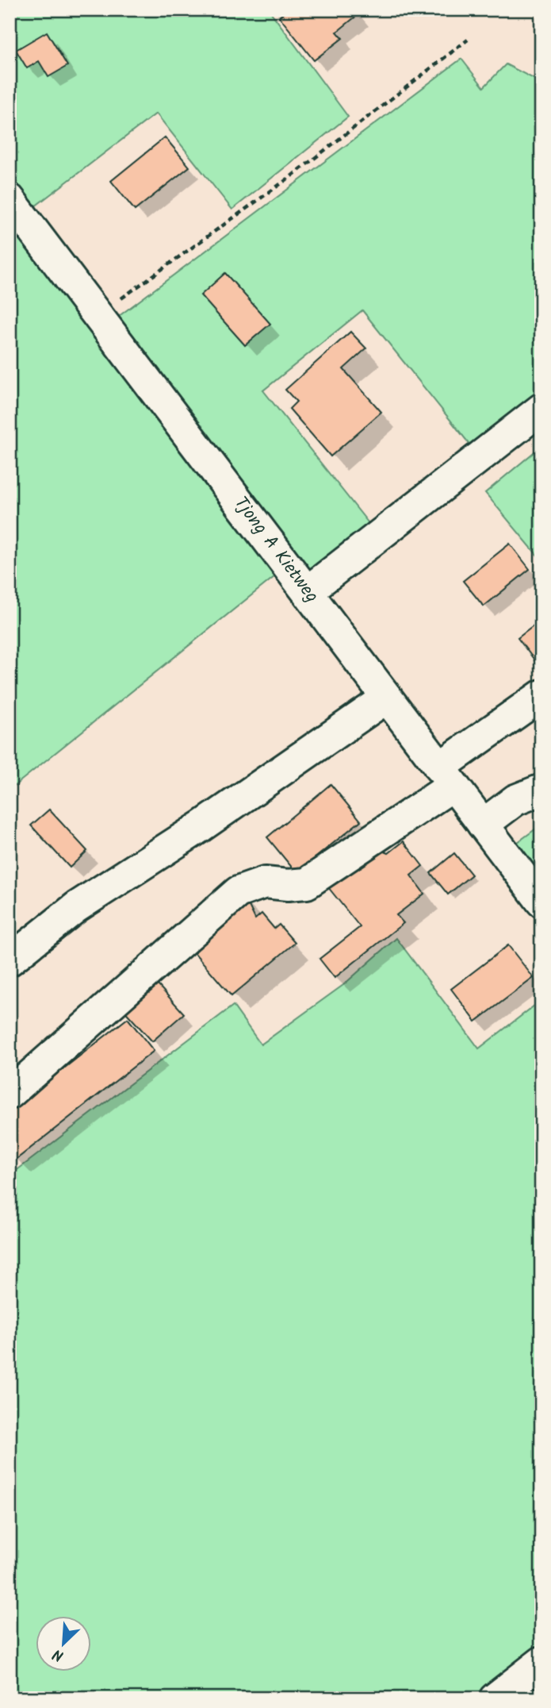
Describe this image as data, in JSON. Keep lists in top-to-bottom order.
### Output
{
  "streets": {
    "street": ["Tjong A Kietweg"]
  },
  "north": "bottom left"
}
